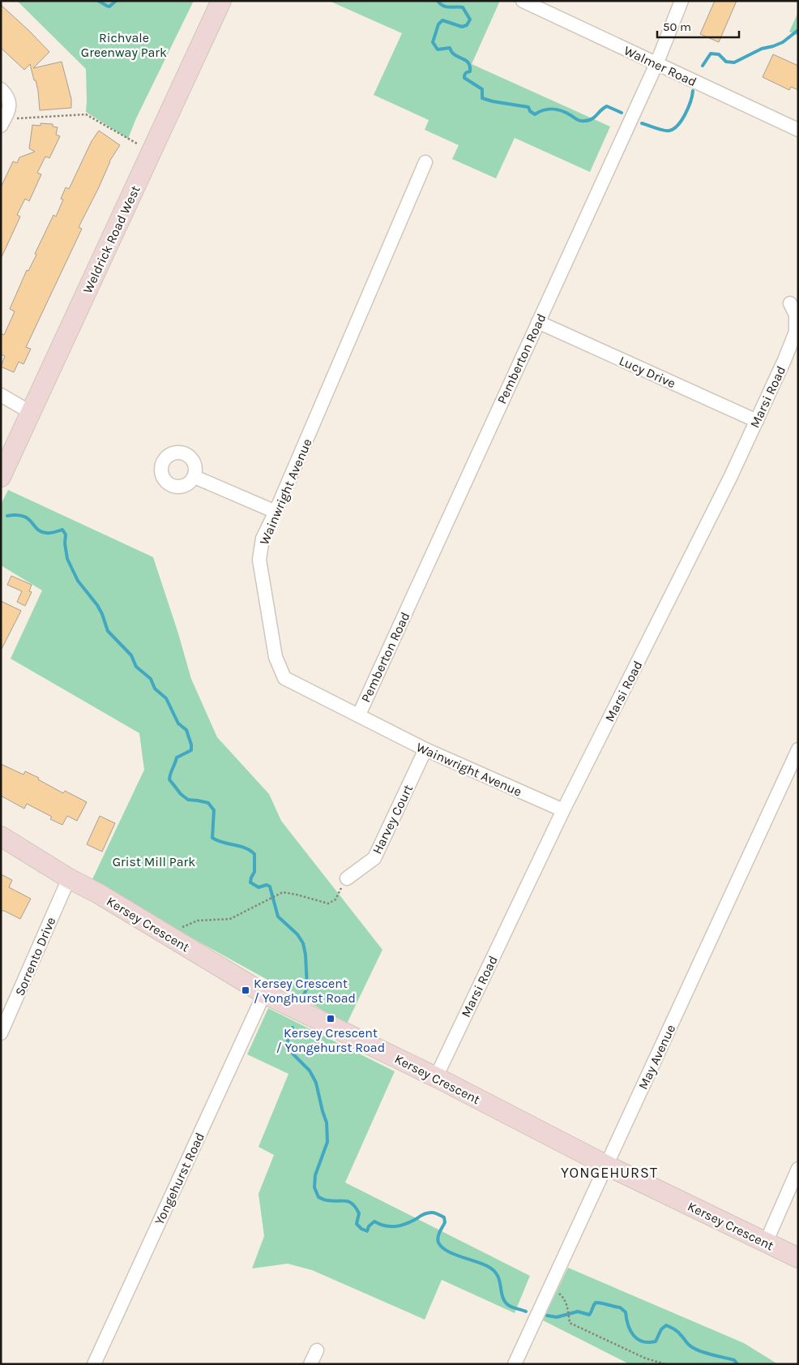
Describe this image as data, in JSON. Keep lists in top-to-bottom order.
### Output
{
  "streets": {
    "street": [
      "Walmer Road",
      "Weldrick Road West",
      "Pemberton Road",
      "Lucy Drive",
      "Marsi Road",
      "Wainwright Avenue",
      "Harvey Court",
      "Kersey Crescent",
      "Sorrento Drive",
      "May Avenue",
      "Yongehurst Road"
    ]
  },
  "crossings": [
    ["Walmer Road", "Pemberton Road"],
    ["Pemberton Road", "Lucy Drive"],
    ["Pemberton Road", "Wainwright Avenue"],
    ["Lucy Drive", "Marsi Road"],
    ["Marsi Road", "Wainwright Avenue"],
    ["Marsi Road", "Kersey Crescent"],
    ["Wainwright Avenue", "Harvey Court"],
    ["Kersey Crescent", "Sorrento Drive"],
    ["Kersey Crescent", "May Avenue"],
    ["Kersey Crescent", "Yongehurst Road"]
  ],
  "districts": ["YONGEHURST"],
  "parks": ["Richvale Greenway Park", "Grist Mill Park"],
  "places": {
    "transit": ["Kersey Crescent / Yonghurst Road", "Kersey Crescent / Yongehurst Road"]
  },
  "scale_bar": "50 m"
}
